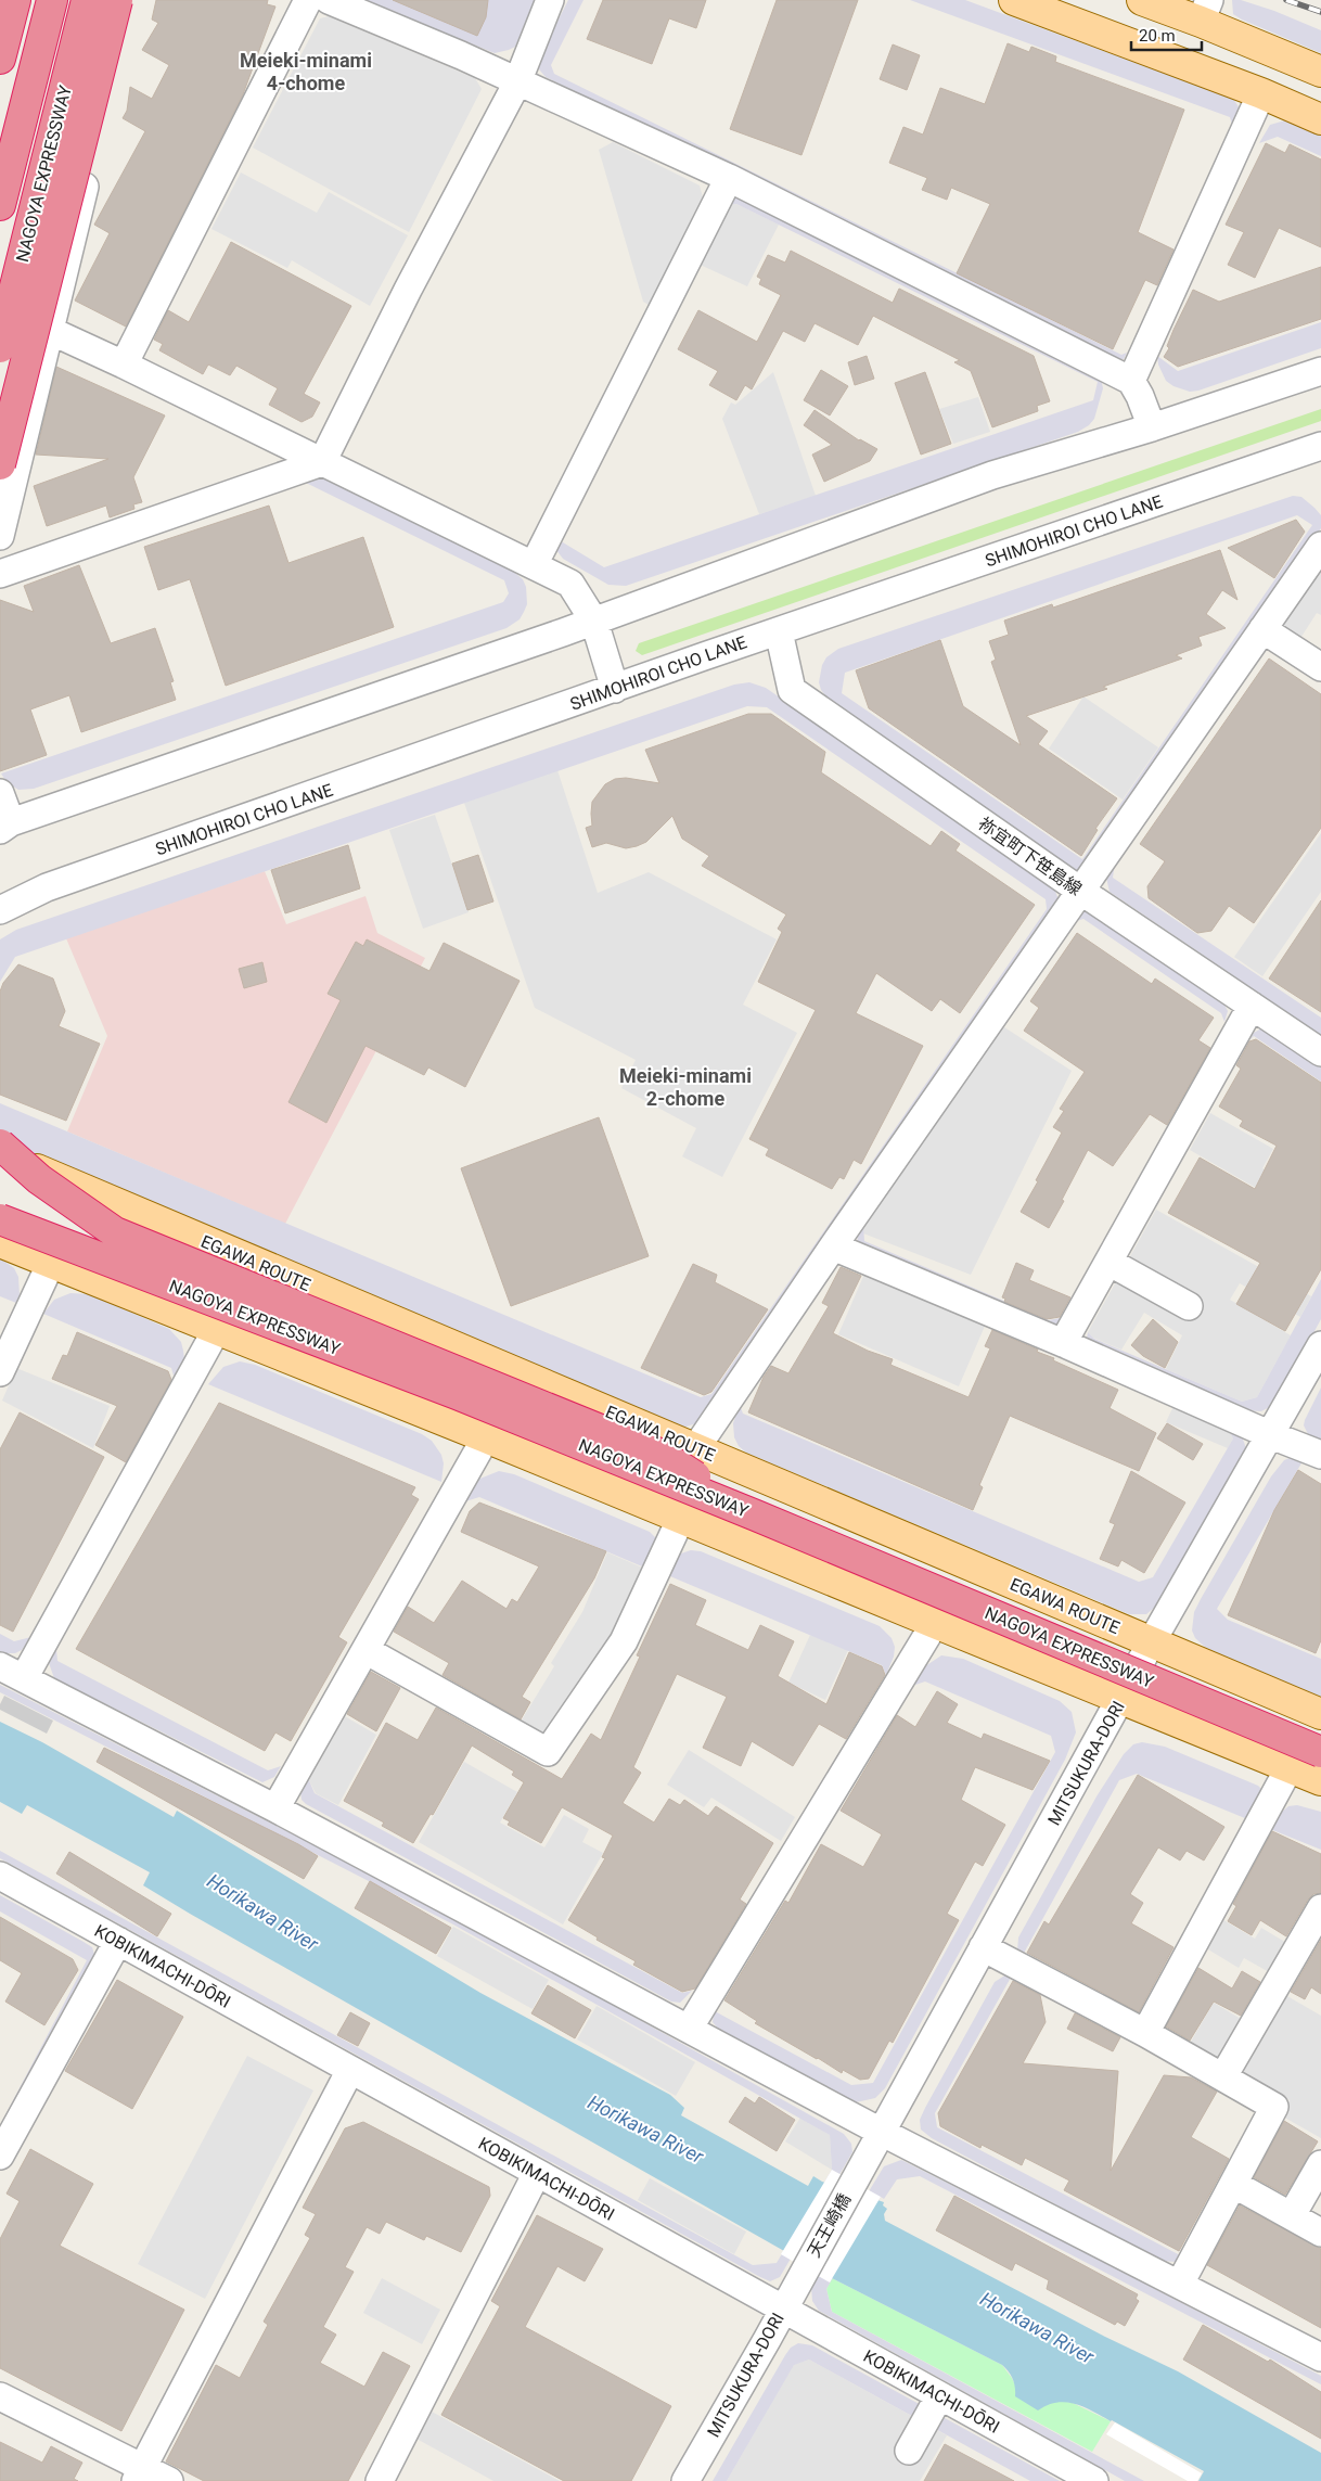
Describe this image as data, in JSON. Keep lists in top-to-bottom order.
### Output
{
  "streets": {
    "highway": ["NAGOYA EXPRESSWAY"],
    "main road": ["EGAWA ROUTE"],
    "street": [
      "SHIMOHIROI CHO LANE",
      "祢宜町下笹島線",
      "MITSUKURA-DORI",
      "KOBIKIMACHI-DŌRI",
      "天王崎橋"
    ]
  },
  "crossings": [
    ["SHIMOHIROI CHO LANE", "祢宜町下笹島線"],
    ["EGAWA ROUTE", "MITSUKURA-DORI"],
    ["MITSUKURA-DORI", "KOBIKIMACHI-DŌRI"],
    ["MITSUKURA-DORI", "天王崎橋"]
  ],
  "districts": ["Meieki-minami 4-chome", "Meieki-minami 2-chome"],
  "water": ["Horikawa River"],
  "scale_bar": "20 m"
}
